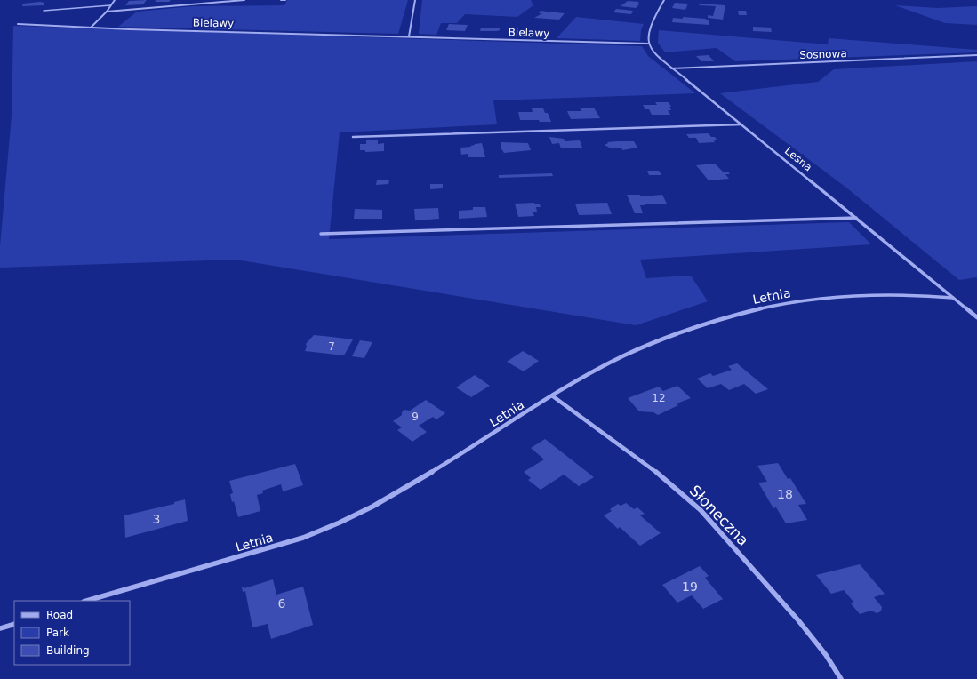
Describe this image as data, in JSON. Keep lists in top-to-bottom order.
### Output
{
  "streets": {
    "street": [
      "Bielawy",
      "Sosnowa",
      "Leśna",
      "Letnia",
      "Słoneczna"
    ]
  },
  "crossings": [
    ["Bielawy", "Leśna"],
    ["Sosnowa", "Leśna"],
    ["Leśna", "Letnia"],
    ["Letnia", "Słoneczna"]
  ],
  "house_numbers": [
    "7",
    "12",
    "9",
    "18",
    "3",
    "19",
    "6"
  ],
  "legend": ["Road", "Park", "Building"]
}
